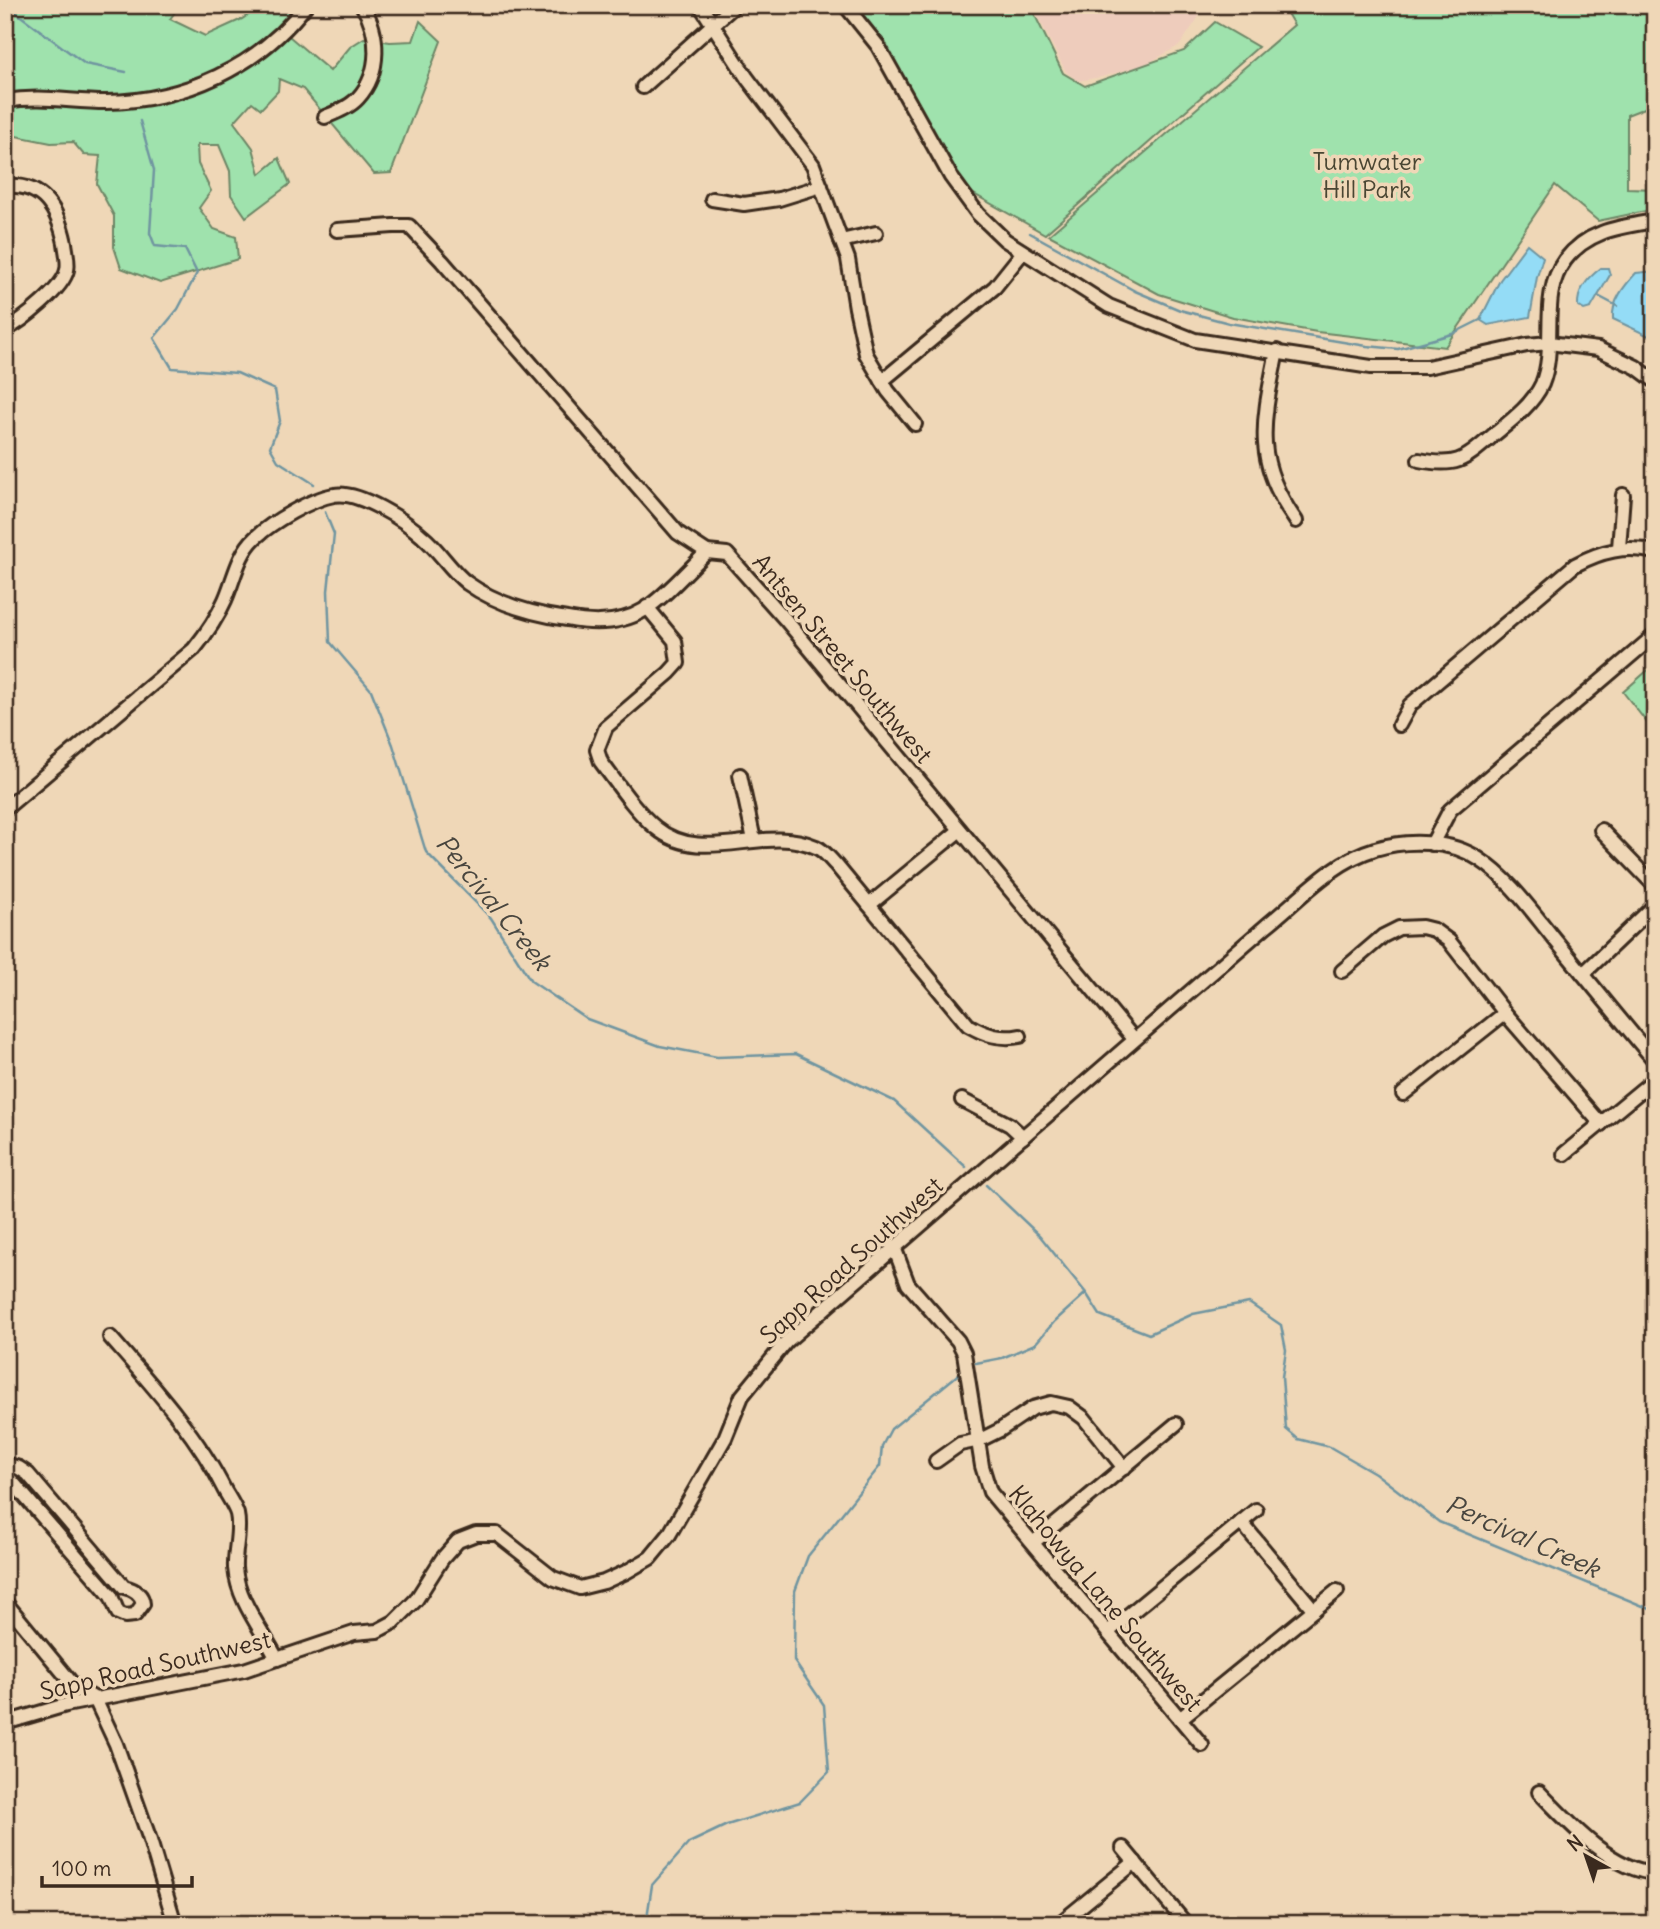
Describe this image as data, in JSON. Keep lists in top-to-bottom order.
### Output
{
  "streets": {
    "street": ["Antsen Street Southwest", "Sapp Road Southwest", "Klahowya Lane Southwest"]
  },
  "crossings": [
    ["Antsen Street Southwest", "Sapp Road Southwest"],
    ["Sapp Road Southwest", "Klahowya Lane Southwest"]
  ],
  "water": ["Percival Creek"],
  "parks": ["Tumwater Hill Park"],
  "scale_bar": "100 m",
  "north": "top left"
}
